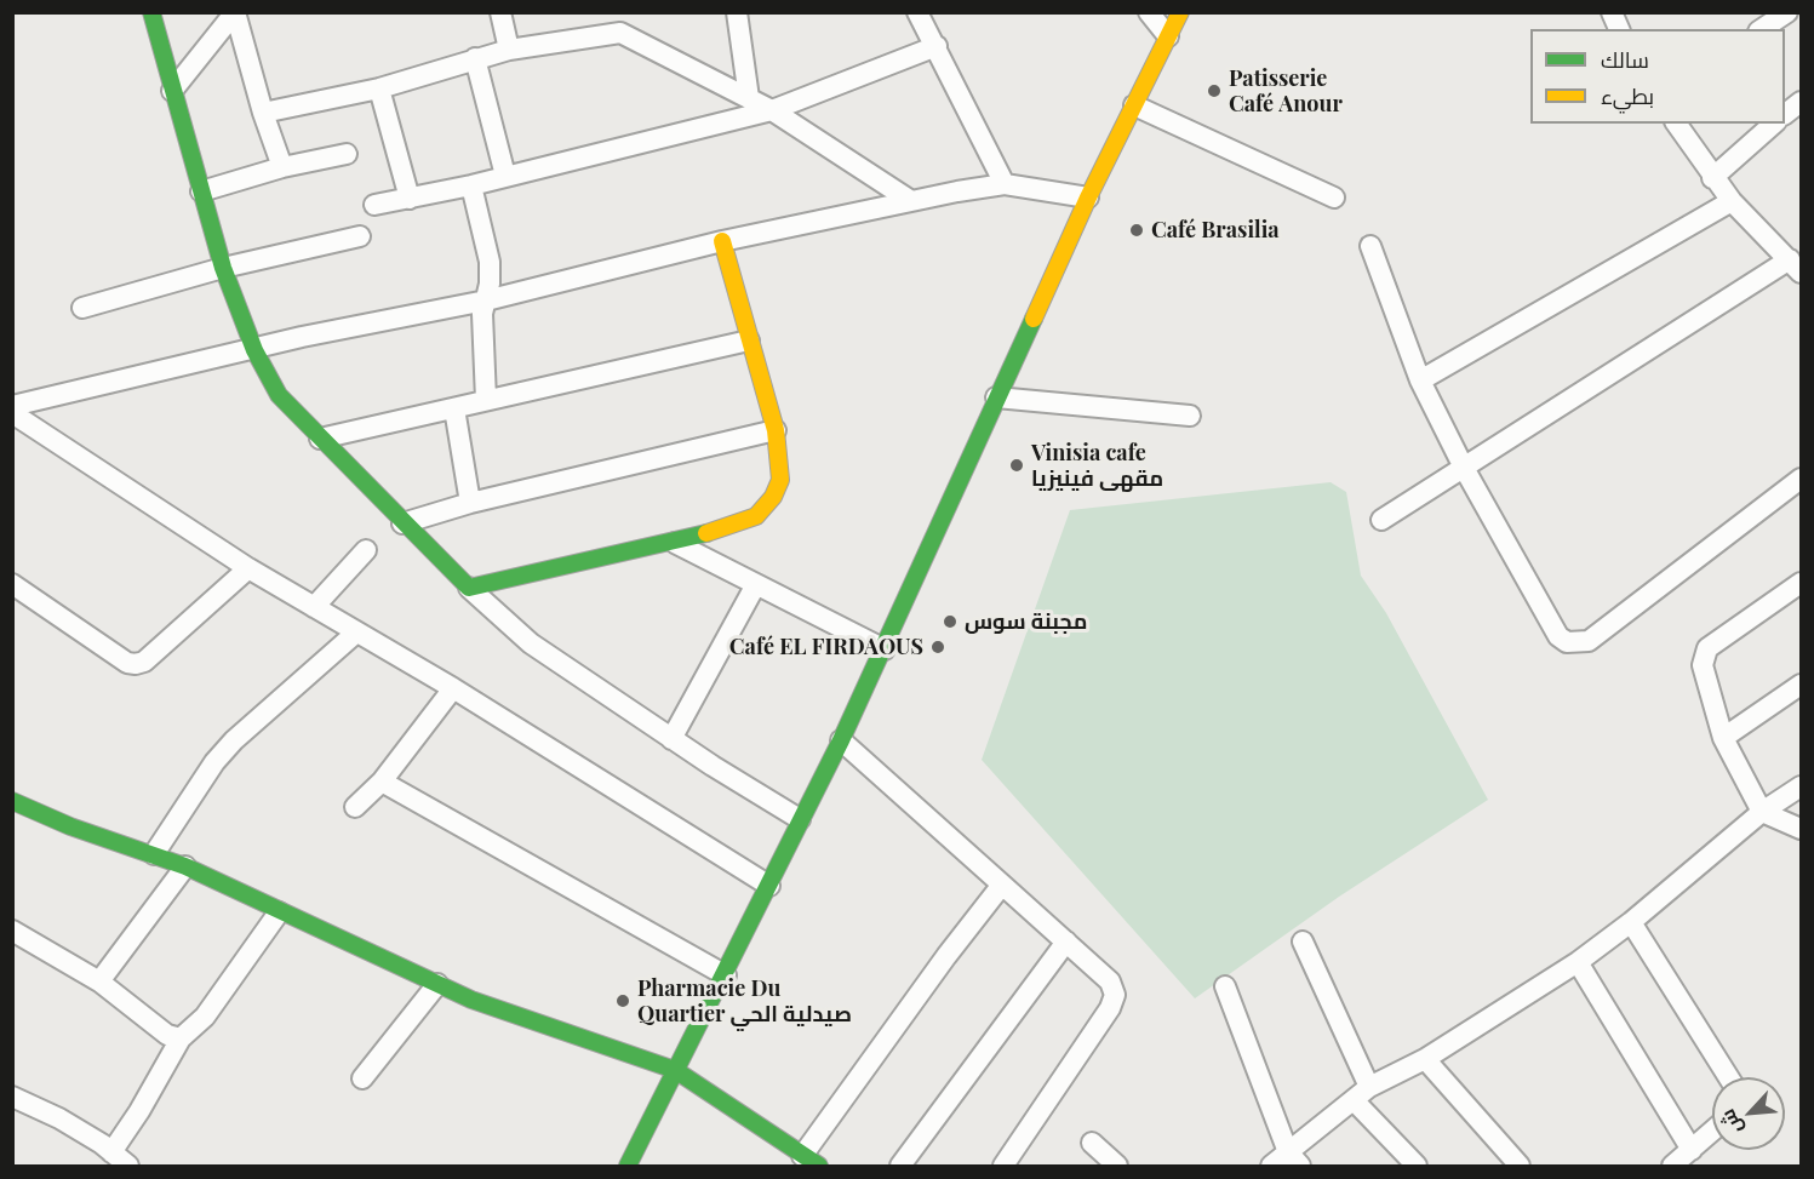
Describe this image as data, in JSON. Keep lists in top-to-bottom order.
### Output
{
  "places": [
    "Patisserie Café Anour",
    "Café Brasilia",
    "Vinisia cafe مقهى فينيزيا",
    "مجبنة سوس",
    "Café EL FIRDAOUS",
    "Pharmacie Du Quartier صيدلية الحي"
  ],
  "legend": ["سالك", "بطيء"],
  "north": "bottom left"
}
